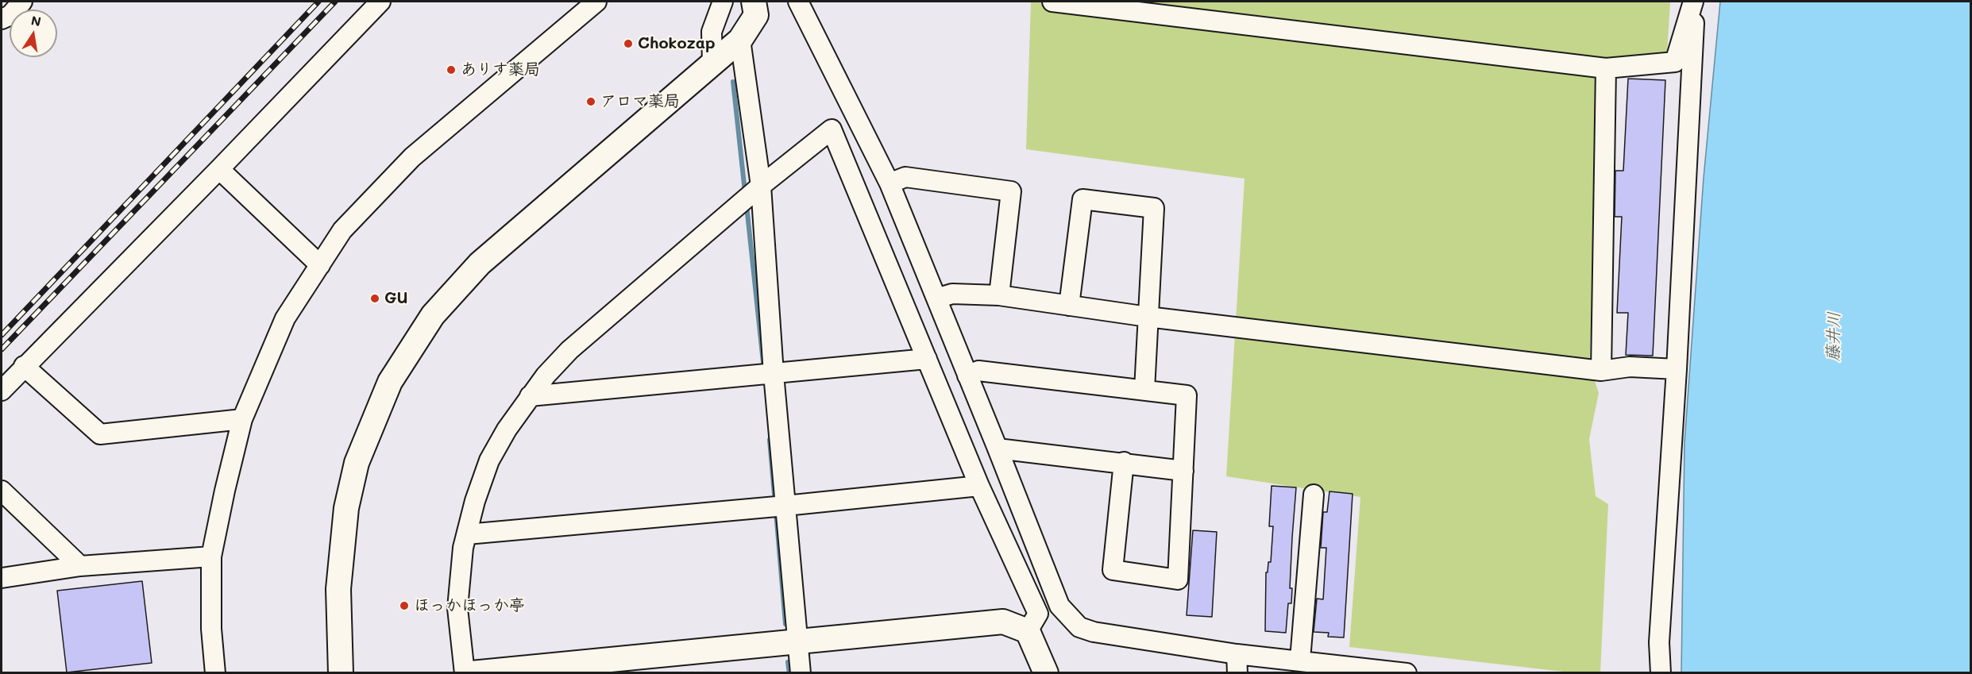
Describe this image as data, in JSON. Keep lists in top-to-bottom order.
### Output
{
  "water": ["藤井川"],
  "places": [
    "Chokozap",
    "ありす薬局",
    "アロマ薬局",
    "GU",
    "ほっかほっか亭"
  ],
  "north": "top"
}
